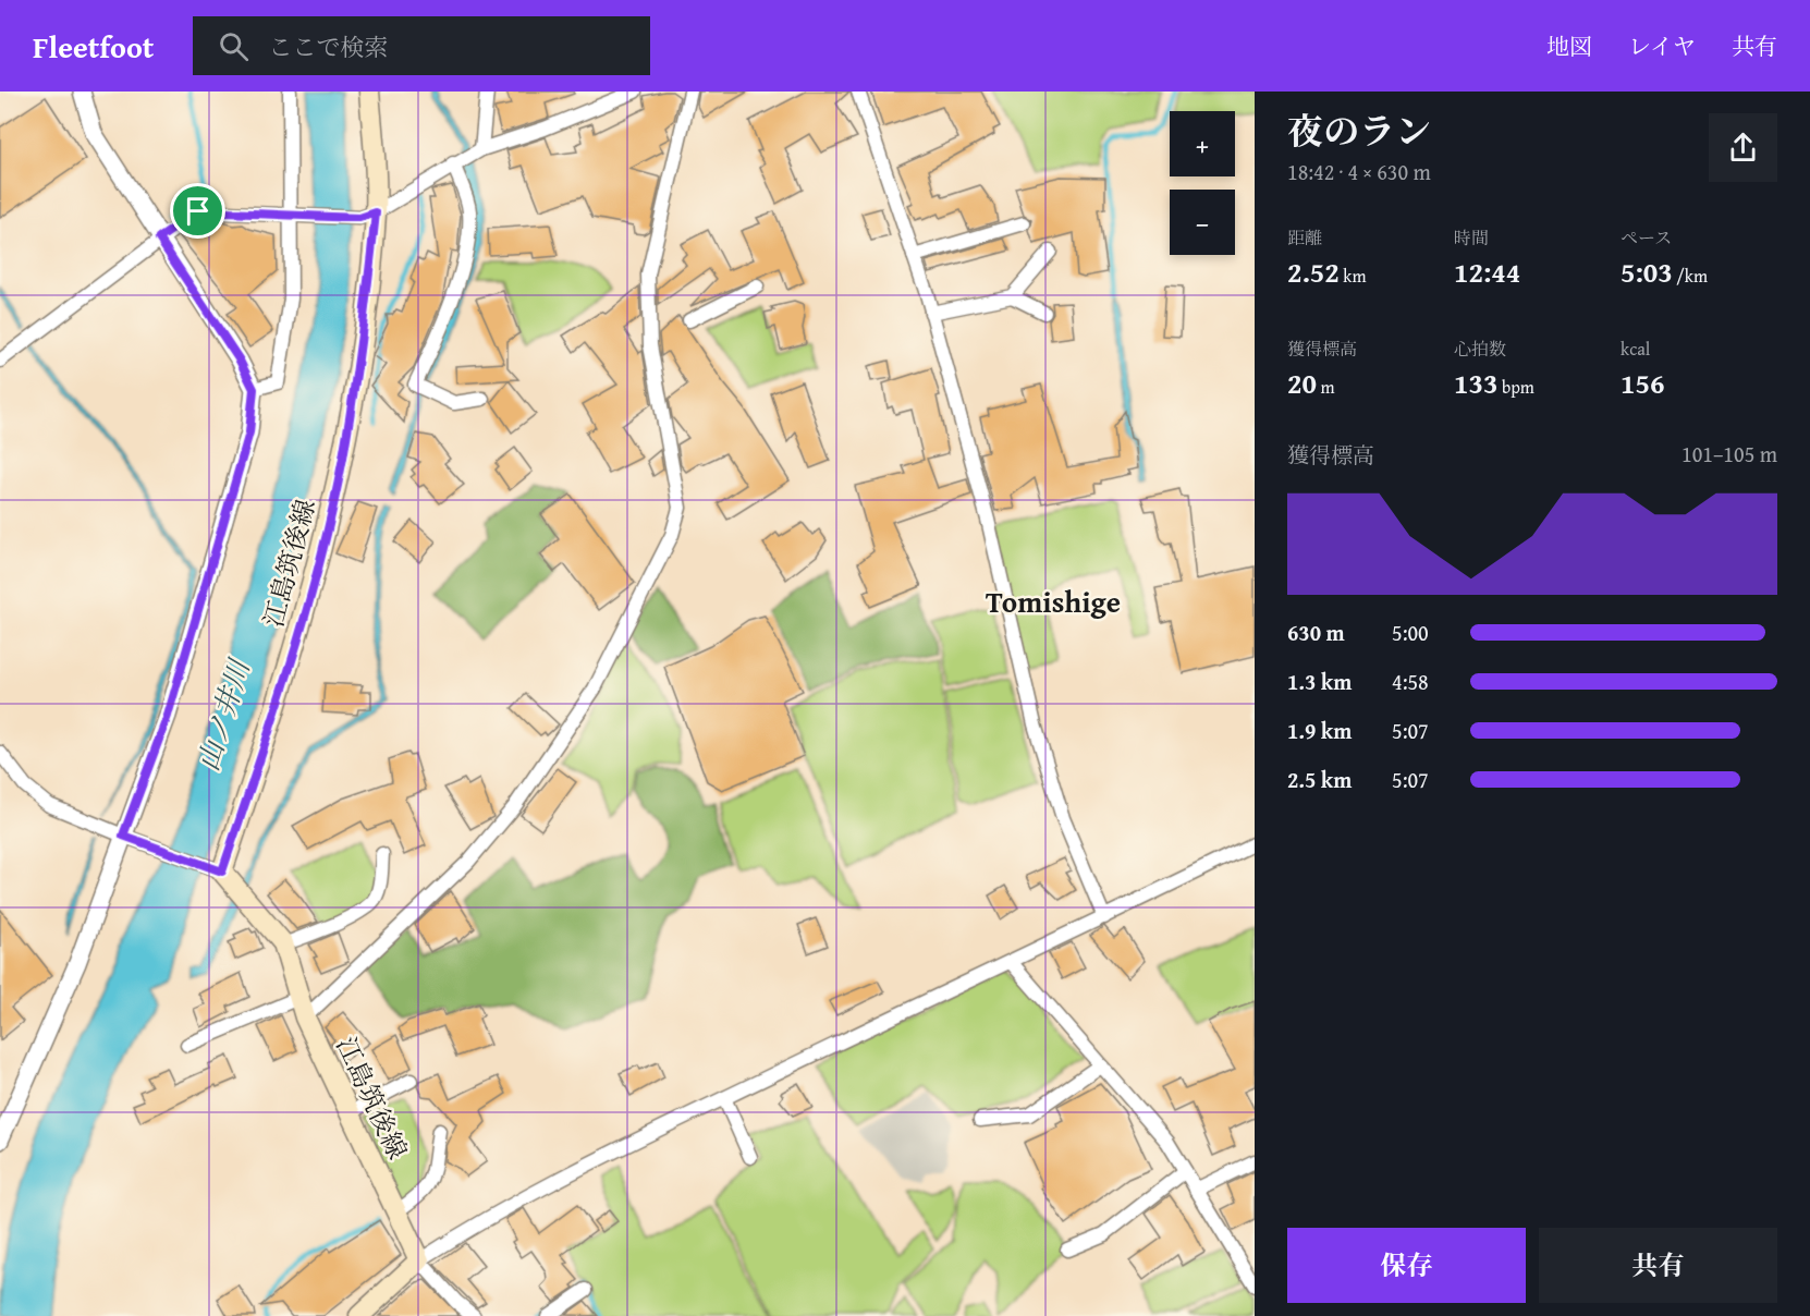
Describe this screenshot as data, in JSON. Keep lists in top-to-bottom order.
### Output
{
  "streets": {
    "main road": ["江島筑後線"]
  },
  "districts": ["Tomishige"],
  "water": ["山ノ井川"],
  "page": {
    "header": "Fleetfoot",
    "search": "ここで検索",
    "nav": ["地図", "レイヤ", "共有"],
    "heading": ["夜のラン", "18:42 · 4 × 630 m"],
    "map_buttons": ["+", "−"],
    "stats": [
      ["距離", "2.52 km"],
      ["時間", "12:44"],
      ["ペース", "5:03 /km"],
      ["獲得標高", "20 m"],
      ["心拍数", "133 bpm"],
      ["kcal", "156"]
    ],
    "chart": ["獲得標高", "101–105 m"],
    "list": [
      {
        "name": "630 m",
        "note": "5:00"
      },
      {
        "name": "1.3 km",
        "note": "4:58"
      },
      {
        "name": "1.9 km",
        "note": "5:07"
      },
      {
        "name": "2.5 km",
        "note": "5:07"
      }
    ],
    "buttons": ["保存", "共有"]
  }
}
